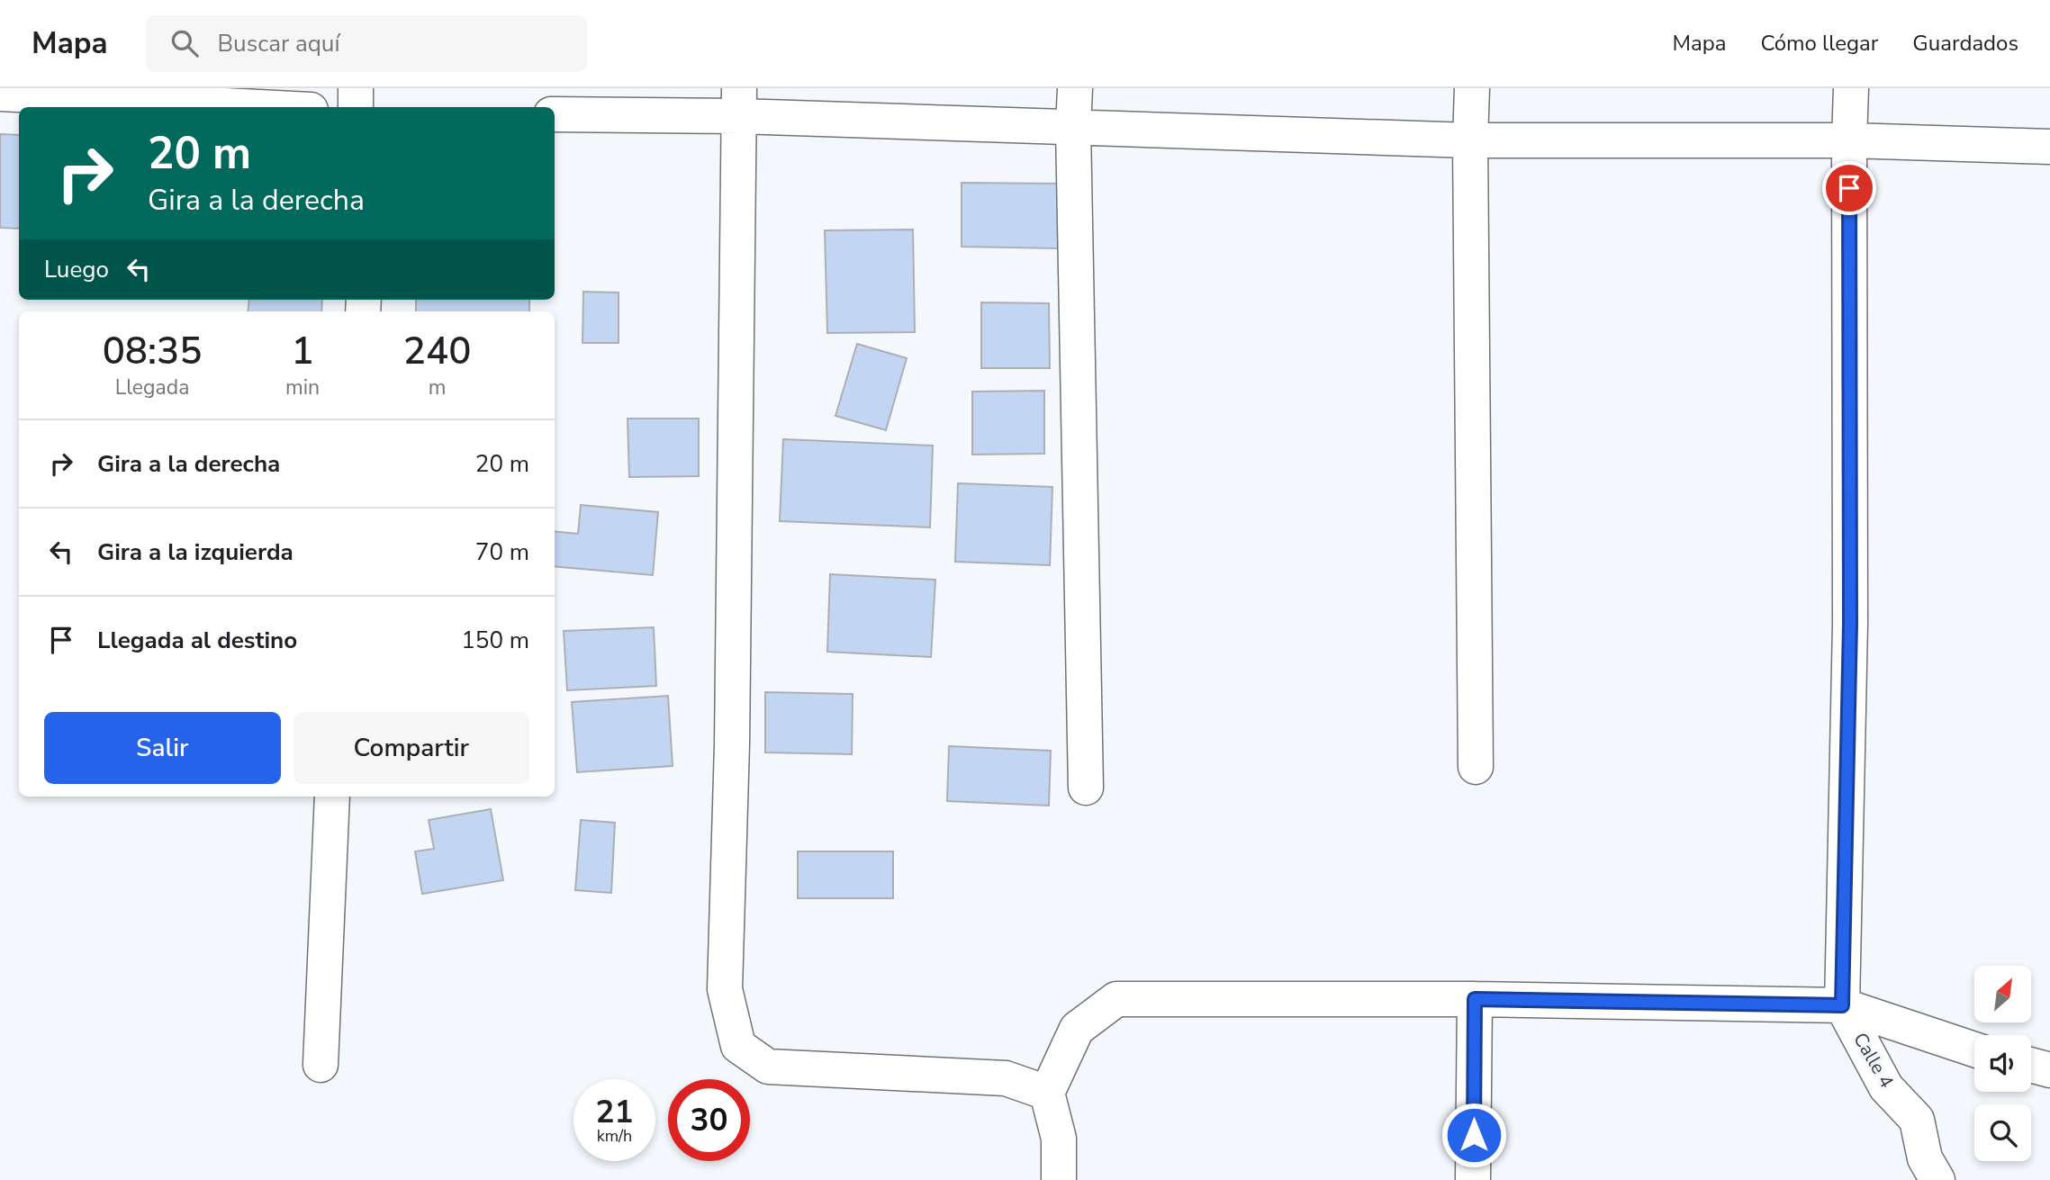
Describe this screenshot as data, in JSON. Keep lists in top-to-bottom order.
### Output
{
  "streets": {
    "street": ["Calle 4"]
  },
  "north": "top right",
  "page": {
    "header": "Mapa",
    "search": "Buscar aquí",
    "nav": ["Mapa", "Cómo llegar", "Guardados"],
    "turn": ["20 m", "Gira a la derecha"],
    "then": "Luego",
    "eta": [
      "08:35",
      "Llegada",
      "1",
      "min",
      "240",
      "m"
    ],
    "list": [
      {
        "name": "Gira a la derecha",
        "value": "20 m"
      },
      {
        "name": "Gira a la izquierda",
        "value": "70 m"
      },
      {
        "name": "Llegada al destino",
        "value": "150 m"
      }
    ],
    "buttons": ["Salir", "Compartir"],
    "speed": "21 km/h",
    "limit": "30"
  }
}
